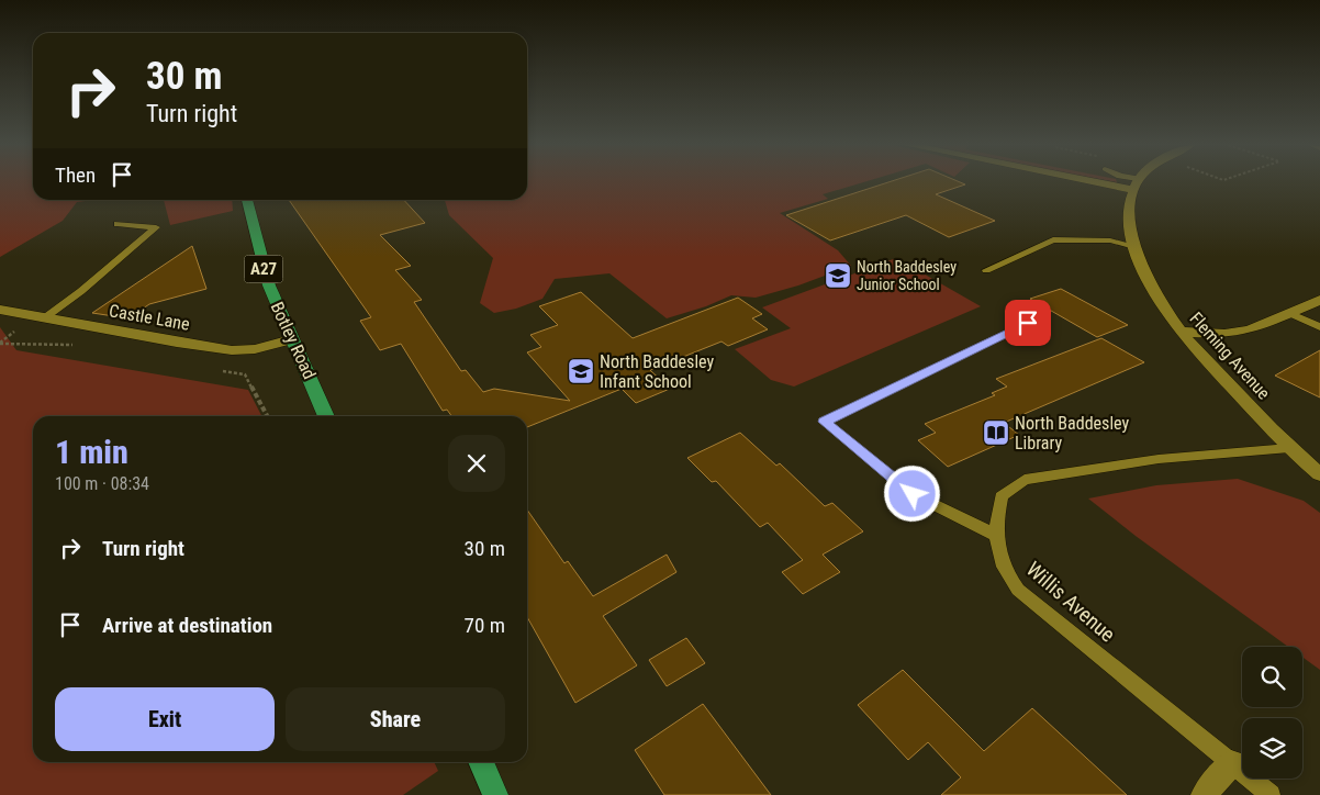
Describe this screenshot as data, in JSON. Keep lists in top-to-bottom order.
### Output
{
  "streets": {
    "main road": ["A27", "Botley Road"],
    "street": ["Castle Lane", "Fleming Avenue"],
    "lane": ["Willis Avenue"]
  },
  "crossings": [
    ["Castle Lane", "Botley Road"],
    ["Fleming Avenue", "Willis Avenue"]
  ],
  "places": {
    "school or university": ["North Baddesley Junior School", "North Baddesley Infant School"],
    "library": ["North Baddesley Library"]
  },
  "page": {
    "turn": ["30 m", "Turn right"],
    "then": "Then",
    "heading": ["1 min", "100 m · 08:34"],
    "list": [
      {
        "name": "Turn right",
        "value": "30 m"
      },
      {
        "name": "Arrive at destination",
        "value": "70 m"
      }
    ],
    "buttons": ["Exit", "Share"]
  }
}
